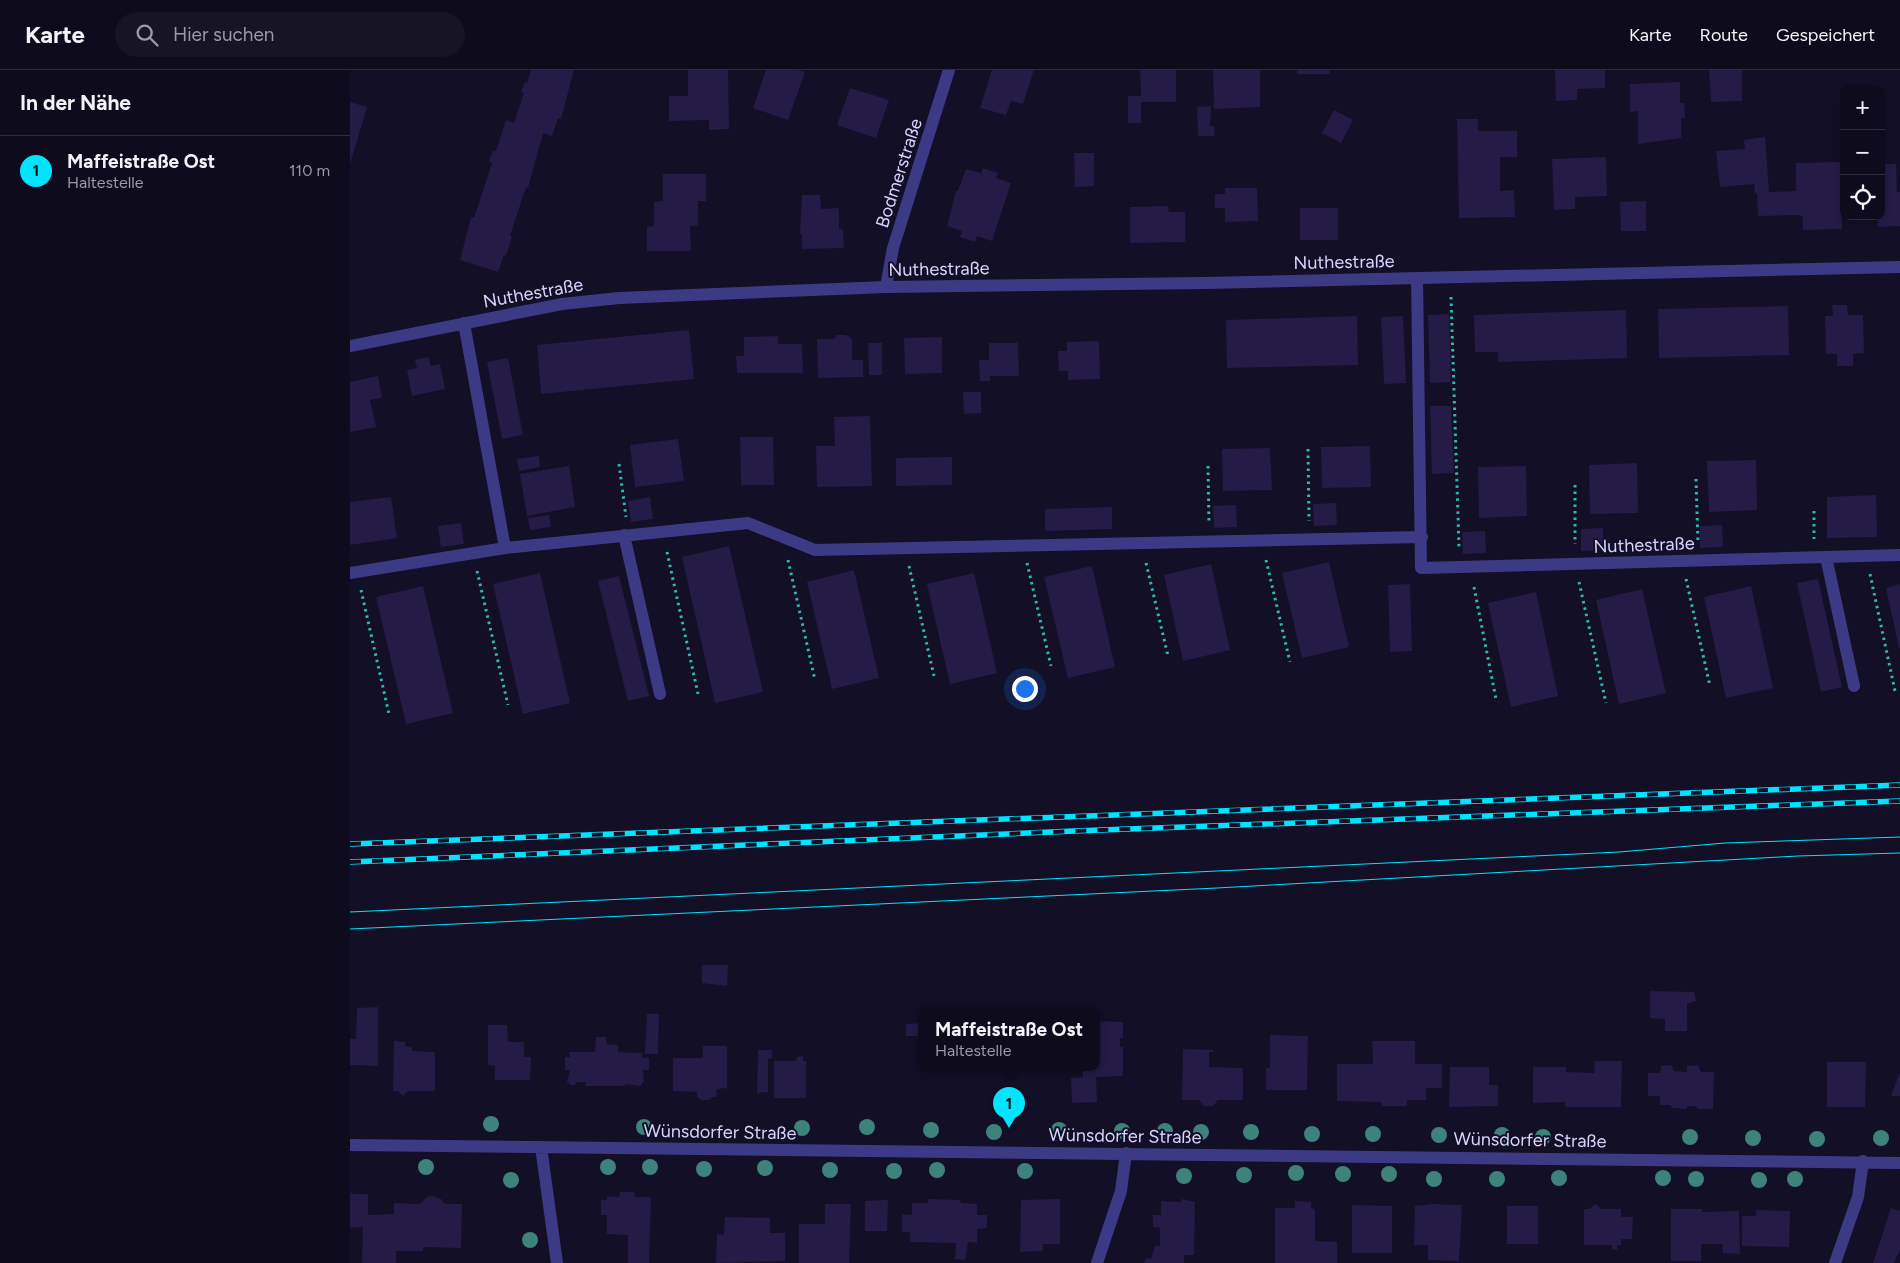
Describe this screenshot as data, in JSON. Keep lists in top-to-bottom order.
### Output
{
  "streets": {
    "street": ["Bodmerstraße", "Nuthestraße", "Wünsdorfer Straße"]
  },
  "crossings": [
    ["Bodmerstraße", "Nuthestraße"]
  ],
  "page": {
    "header": "Karte",
    "search": "Hier suchen",
    "nav": ["Karte", "Route", "Gespeichert"],
    "heading": "In der Nähe",
    "map_buttons": ["+", "−"],
    "list": [
      {
        "mark": "1",
        "name": "Maffeistraße Ost",
        "note": "Haltestelle",
        "value": "110 m"
      }
    ],
    "popup": ["Maffeistraße Ost", "Haltestelle"],
    "pins": "1"
  }
}
